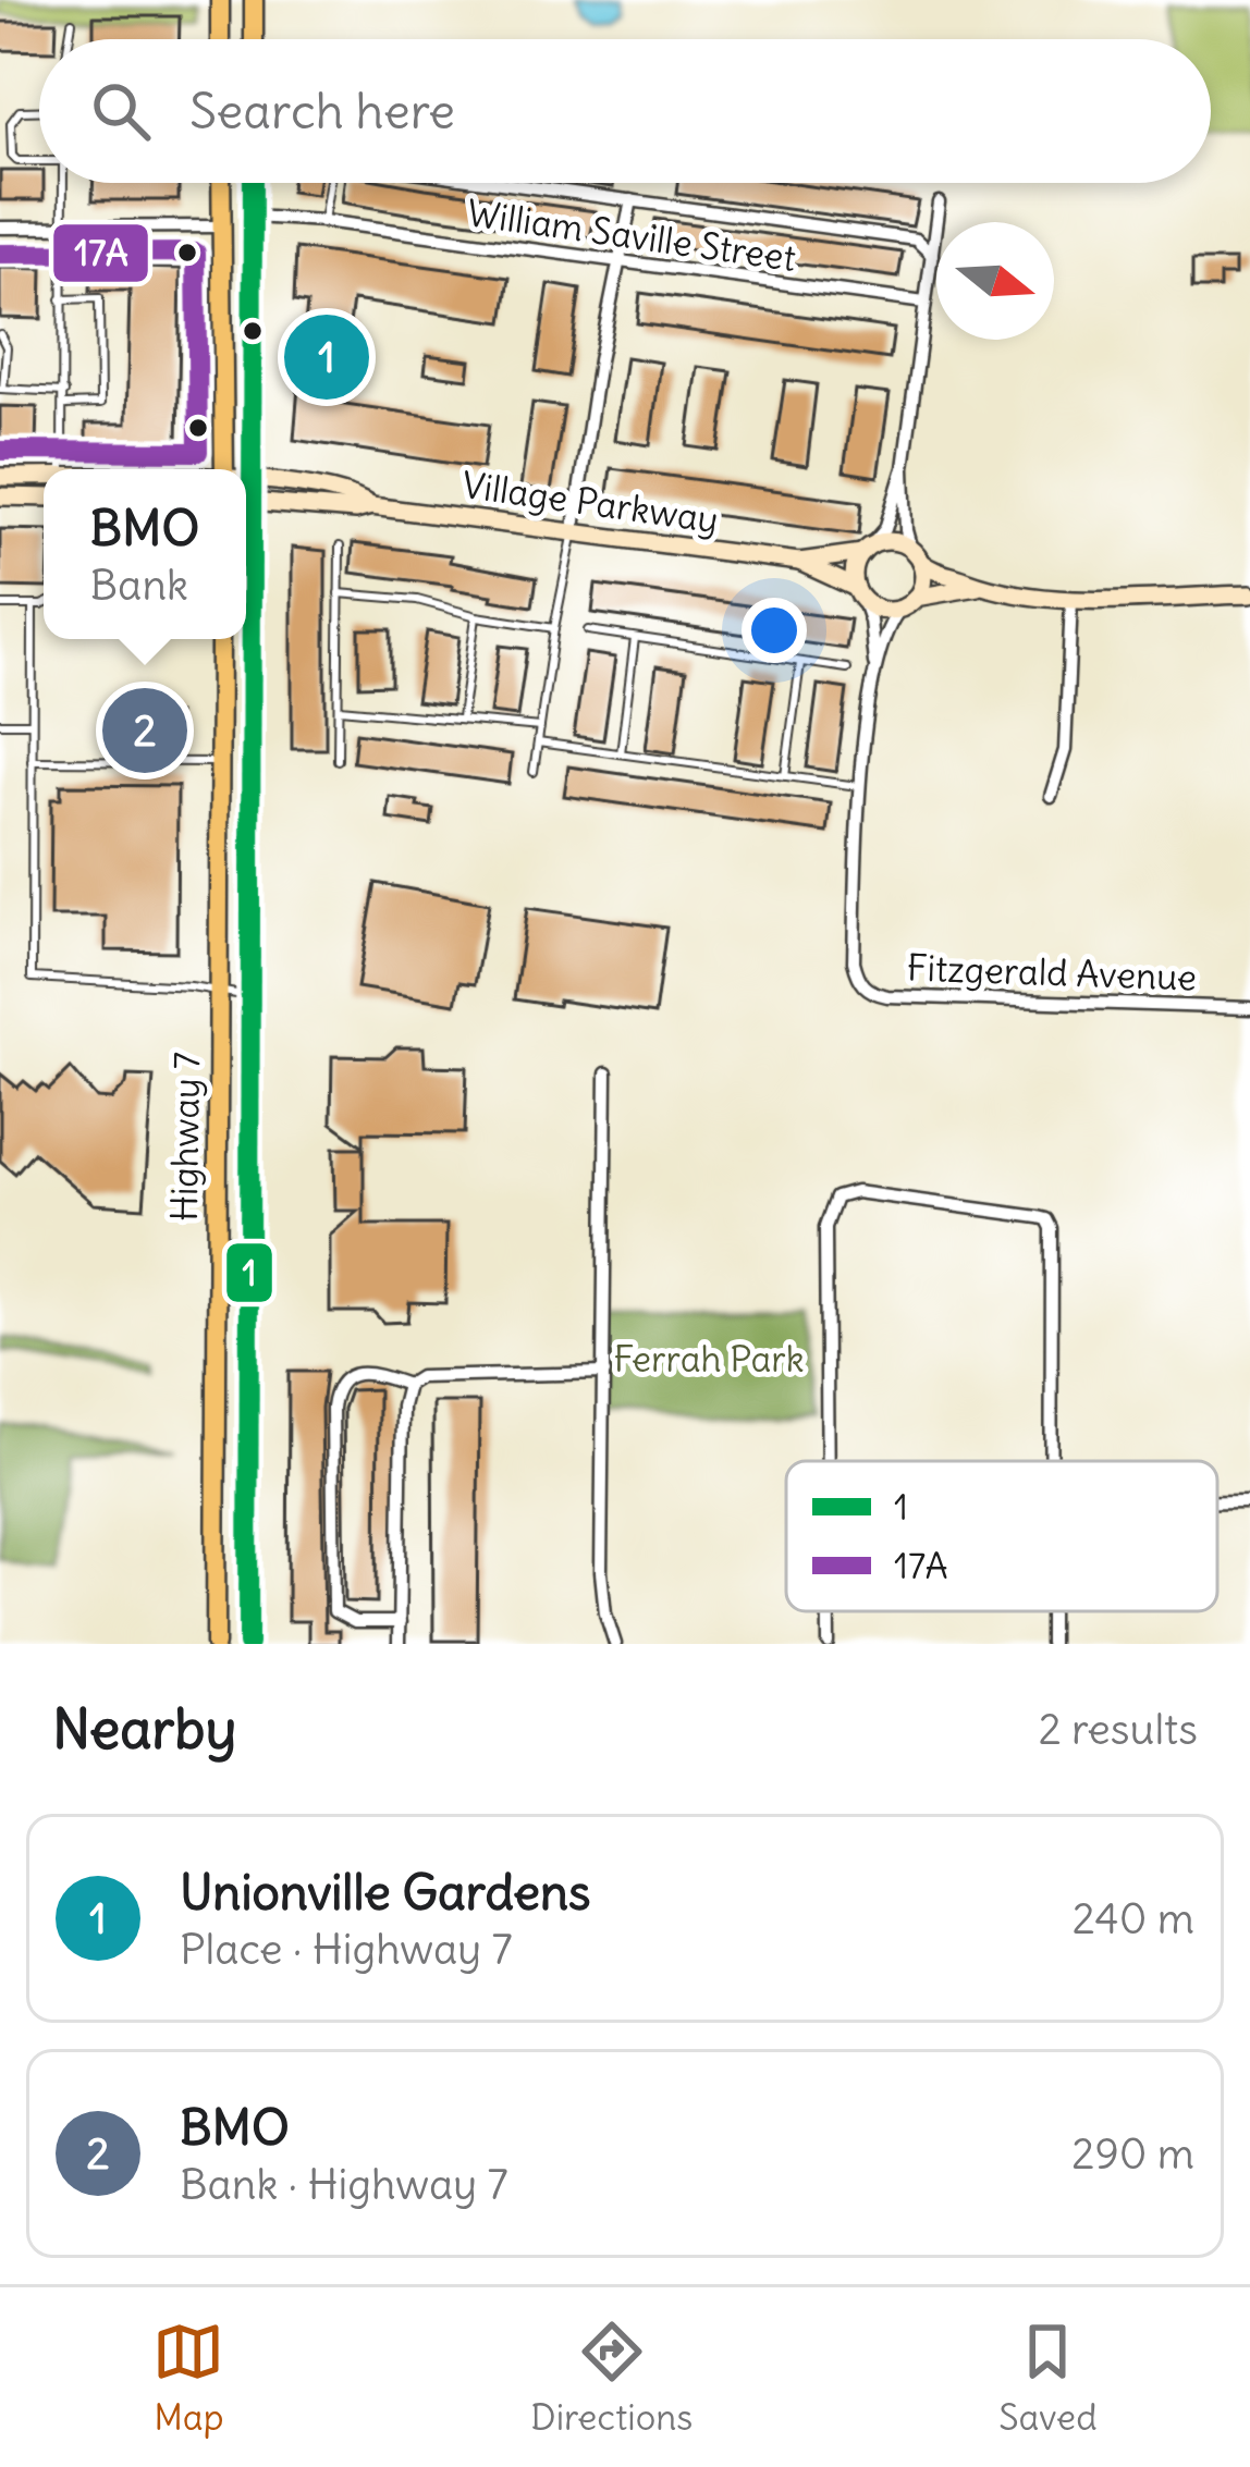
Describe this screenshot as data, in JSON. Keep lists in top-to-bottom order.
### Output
{
  "streets": {
    "main road": ["Village Parkway", "Highway 7"],
    "street": ["William Saville Street", "Fitzgerald Avenue"]
  },
  "crossings": [
    ["William Saville Street", "Highway 7"],
    ["Village Parkway", "Fitzgerald Avenue"]
  ],
  "parks": ["Ferrah Park"],
  "lines": ["transit line 1", "transit line 17A"],
  "legend": ["1", "17A"],
  "north": "right",
  "page": {
    "search": "Search here",
    "pins": ["1", "2"],
    "popup": ["BMO", "Bank"],
    "heading": ["Nearby", "2 results"],
    "list": [
      {
        "mark": "1",
        "name": "Unionville Gardens",
        "note": "Place · Highway 7",
        "value": "240 m"
      },
      {
        "mark": "2",
        "name": "BMO",
        "note": "Bank · Highway 7",
        "value": "290 m"
      }
    ],
    "nav": ["Map", "Directions", "Saved"]
  }
}
